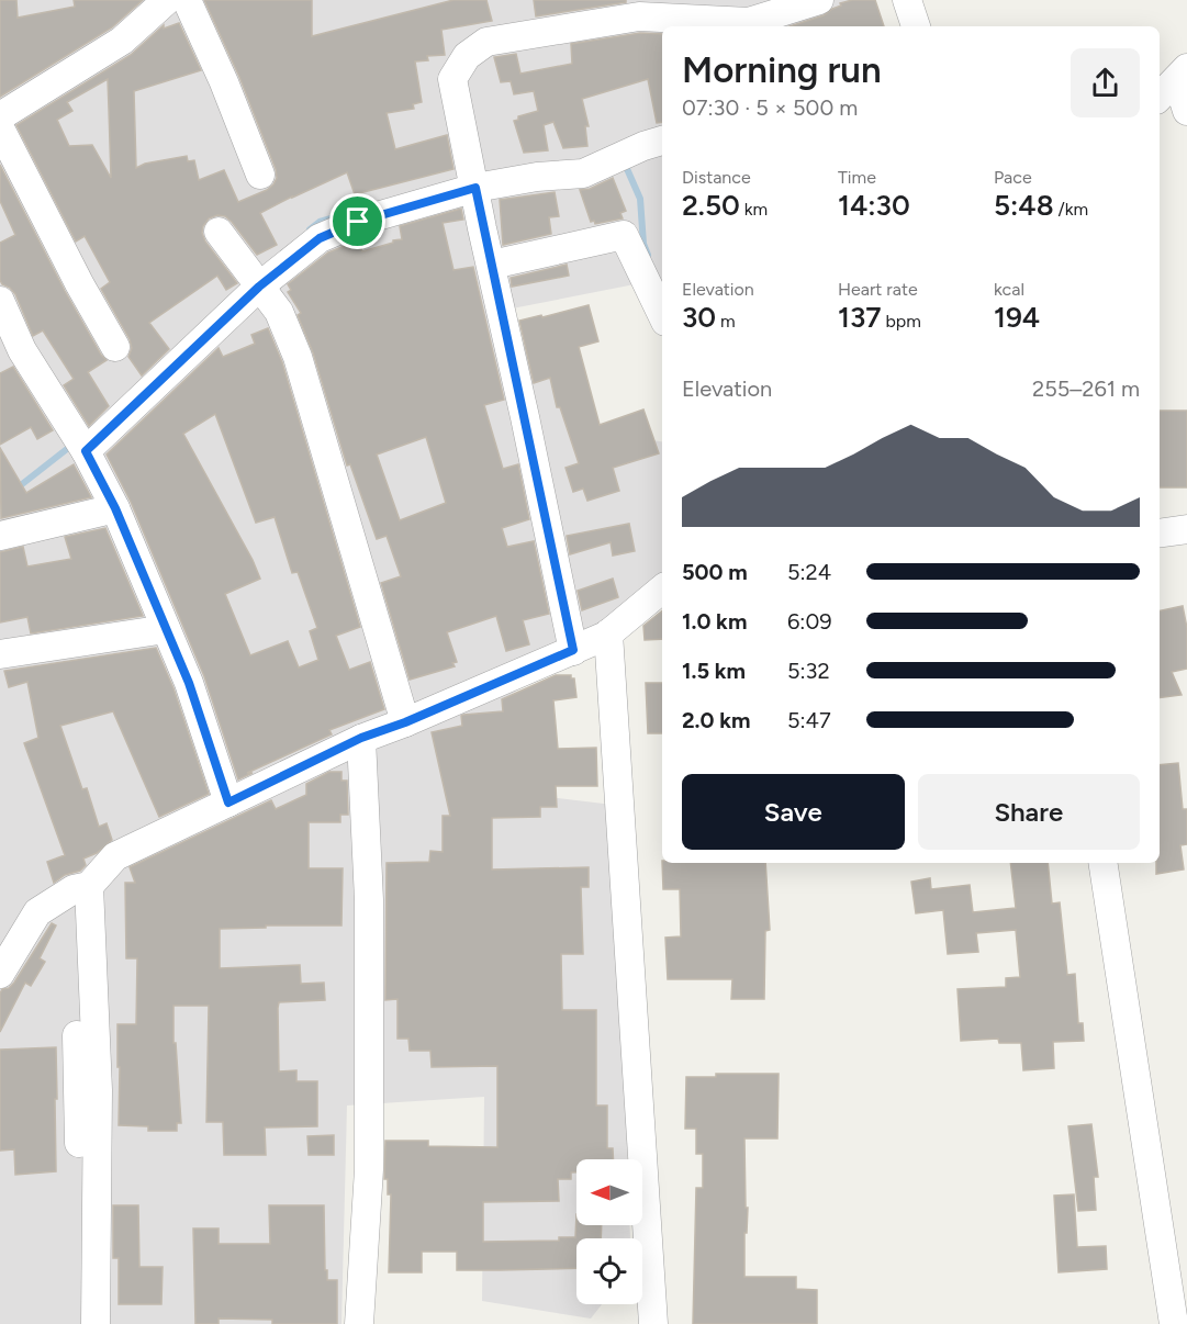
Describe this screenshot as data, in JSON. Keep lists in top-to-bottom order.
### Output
{
  "north": "left",
  "page": {
    "heading": ["Morning run", "07:30 · 5 × 500 m"],
    "stats": [
      ["Distance", "2.50 km"],
      ["Time", "14:30"],
      ["Pace", "5:48 /km"],
      ["Elevation", "30 m"],
      ["Heart rate", "137 bpm"],
      ["kcal", "194"]
    ],
    "chart": ["Elevation", "255–261 m"],
    "list": [
      {
        "name": "500 m",
        "note": "5:24"
      },
      {
        "name": "1.0 km",
        "note": "6:09"
      },
      {
        "name": "1.5 km",
        "note": "5:32"
      },
      {
        "name": "2.0 km",
        "note": "5:47"
      }
    ],
    "buttons": ["Save", "Share"]
  }
}
